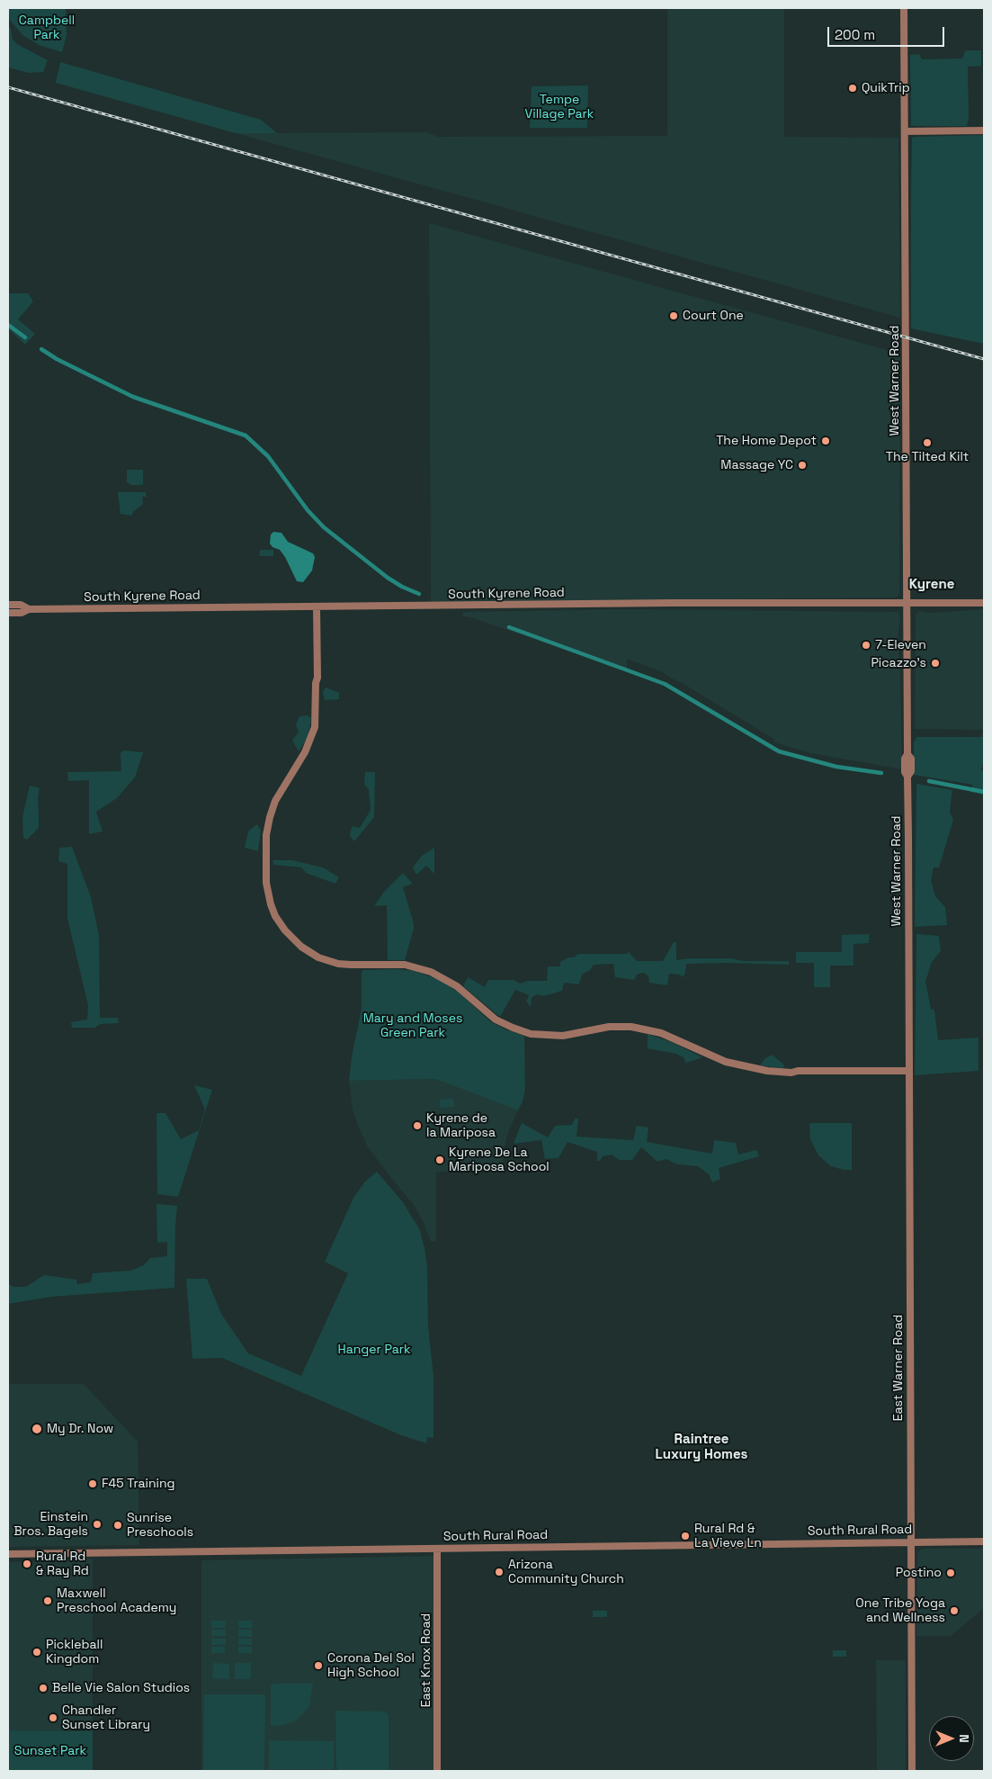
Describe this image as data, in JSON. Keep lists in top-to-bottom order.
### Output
{
  "streets": {
    "main road": [
      "West Warner Road",
      "South Kyrene Road",
      "East Warner Road",
      "South Rural Road",
      "East Knox Road"
    ]
  },
  "crossings": [
    ["West Warner Road", "South Kyrene Road"],
    ["West Warner Road", "East Warner Road"],
    ["East Warner Road", "South Rural Road"],
    ["South Rural Road", "East Knox Road"]
  ],
  "districts": ["Kyrene", "Raintree Luxury Homes"],
  "parks": [
    "Campbell Park",
    "Tempe Village Park",
    "Mary and Moses Green Park",
    "Hanger Park",
    "Sunset Park"
  ],
  "places": [
    "QuikTrip",
    "Court One",
    "The Home Depot",
    "The Tilted Kilt",
    "Massage YC",
    "7-Eleven",
    "Picazzo’s",
    "Kyrene de la Mariposa",
    "Kyrene De La Mariposa School",
    "My Dr. Now",
    "F45 Training",
    "Einstein Bros. Bagels",
    "Sunrise Preschools",
    "Rural Rd & La Vieve Ln",
    "Rural Rd & Ray Rd",
    "Arizona Community Church",
    "Postino",
    "Maxwell Preschool Academy",
    "One Tribe Yoga and Wellness",
    "Pickleball Kingdom",
    "Corona Del Sol High School",
    "Belle Vie Salon Studios",
    "Chandler Sunset Library"
  ],
  "scale_bar": "200 m",
  "north": "right"
}
